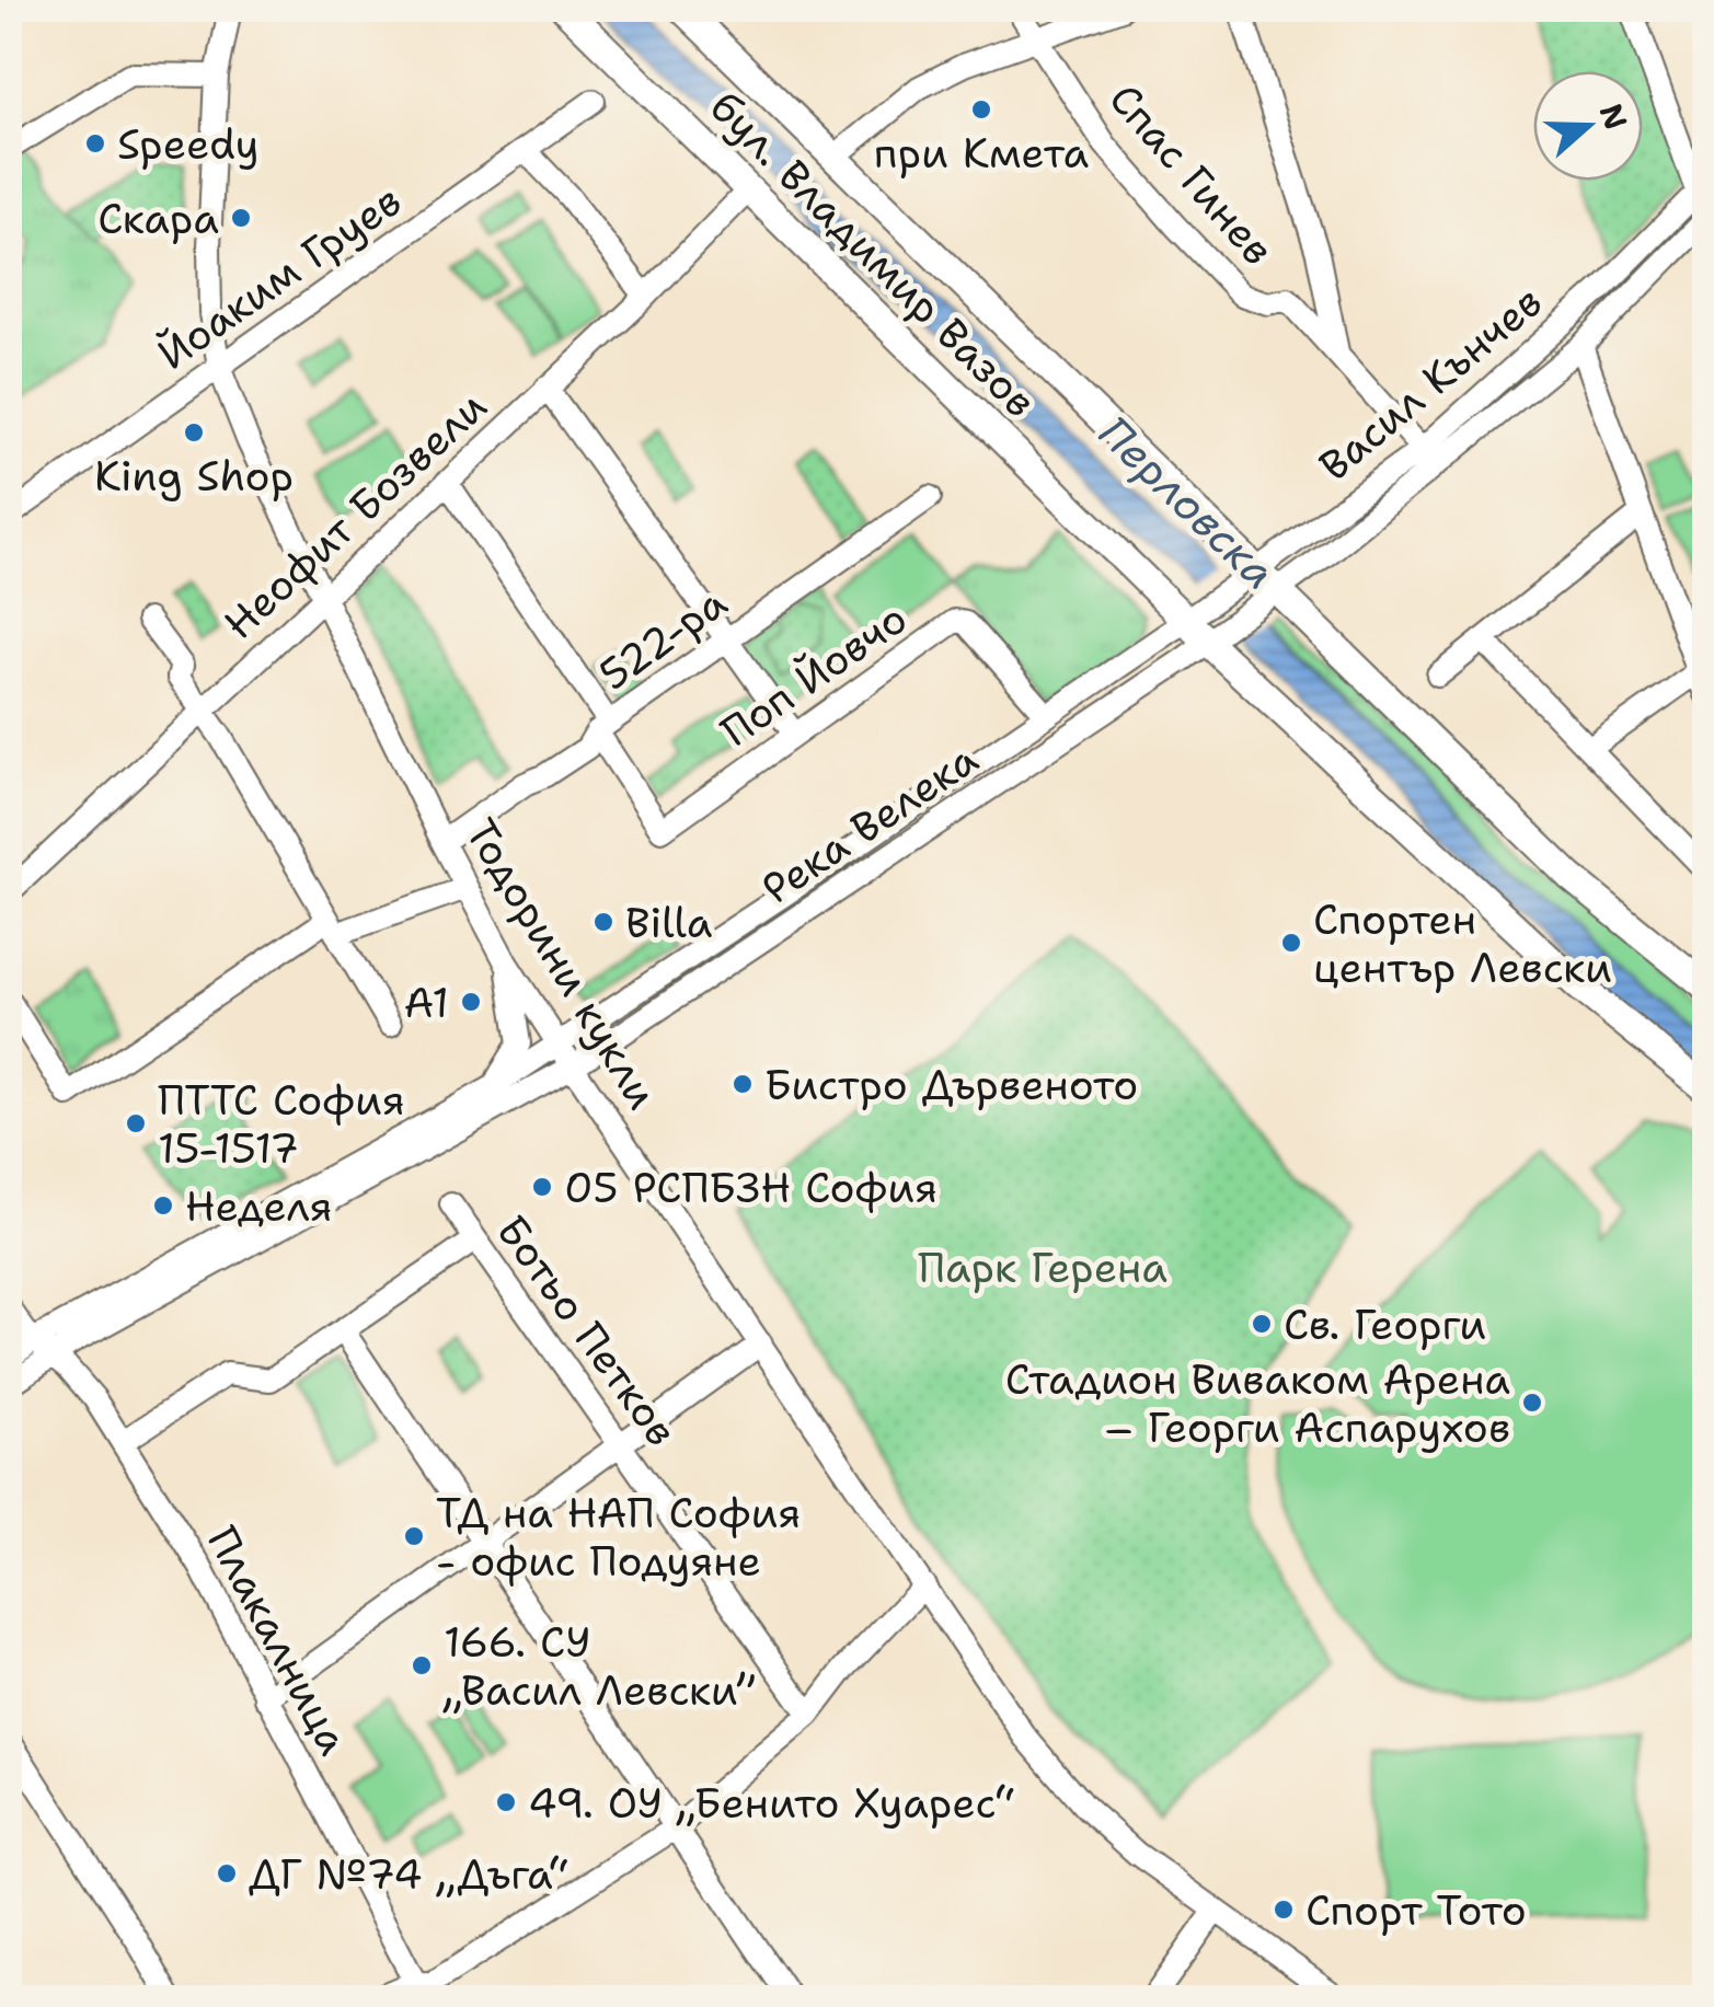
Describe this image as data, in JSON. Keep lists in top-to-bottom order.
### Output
{
  "streets": {
    "main road": ["бул. Владимир Вазов"],
    "street": [
      "Спас Гинев",
      "Йоаким Груев",
      "Васил Кънчев",
      "Неофит Бозвели",
      "522-ра",
      "Поп Йовчо",
      "Река Велека",
      "Тодорини кукли",
      "Ботьо Петков",
      "Плакалница"
    ]
  },
  "crossings": [
    ["Спас Гинев", "Васил Кънчев"],
    ["бул. Владимир Вазов", "Васил Кънчев"],
    ["бул. Владимир Вазов", "Неофит Бозвели"],
    ["бул. Владимир Вазов", "Река Велека"],
    ["Йоаким Груев", "Тодорини кукли"],
    ["Васил Кънчев", "Река Велека"],
    ["Неофит Бозвели", "Тодорини кукли"],
    ["522-ра", "Поп Йовчо"],
    ["522-ра", "Тодорини кукли"],
    ["Поп Йовчо", "Река Велека"],
    ["Река Велека", "Тодорини кукли"],
    ["Река Велека", "Плакалница"]
  ],
  "water": ["Перловска"],
  "parks": ["Парк Герена"],
  "places": [
    "при Кмета",
    "Speedy",
    "Скара",
    "King Shop",
    "Billa",
    "Спортен център Левски",
    "A1",
    "Бистро Дървеното",
    "ПТТС София 15-1517",
    "05 РСПБЗН София",
    "Неделя",
    "Св. Георги",
    "Стадион Виваком Арена – Георги Аспарухов",
    "ТД на НАП София - офис Подуяне",
    "166. СУ „Васил Левски”",
    "49. ОУ „Бенито Хуарес“",
    "ДГ №74 „Дъга“",
    "Спорт Тото"
  ],
  "north": "right"
}
